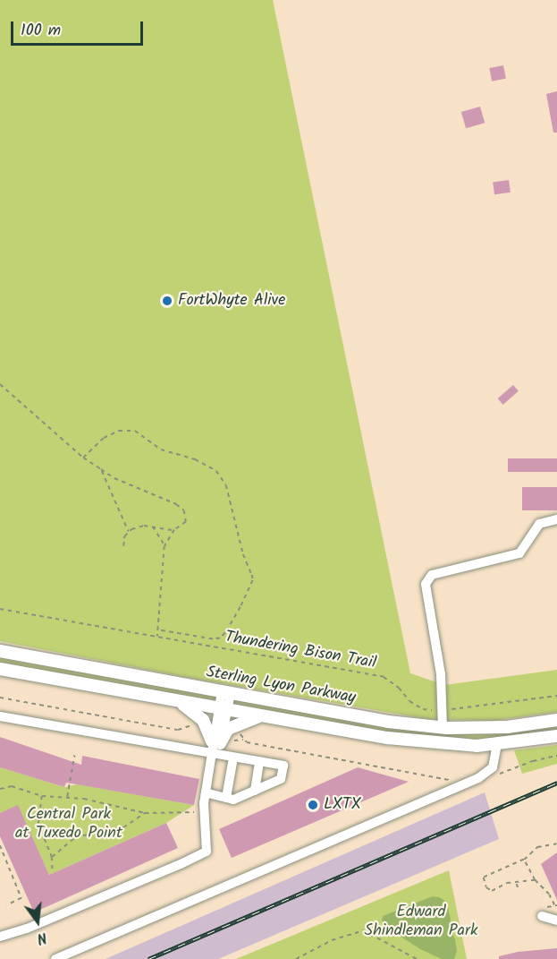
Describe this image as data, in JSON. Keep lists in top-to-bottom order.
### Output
{
  "streets": {
    "main road": ["Sterling Lyon Parkway"],
    "path": ["Thundering Bison Trail"]
  },
  "parks": ["Central Park at Tuxedo Point", "Edward Shindleman Park"],
  "places": ["FortWhyte Alive", "LXTX"],
  "scale_bar": "100 m",
  "north": "bottom"
}
